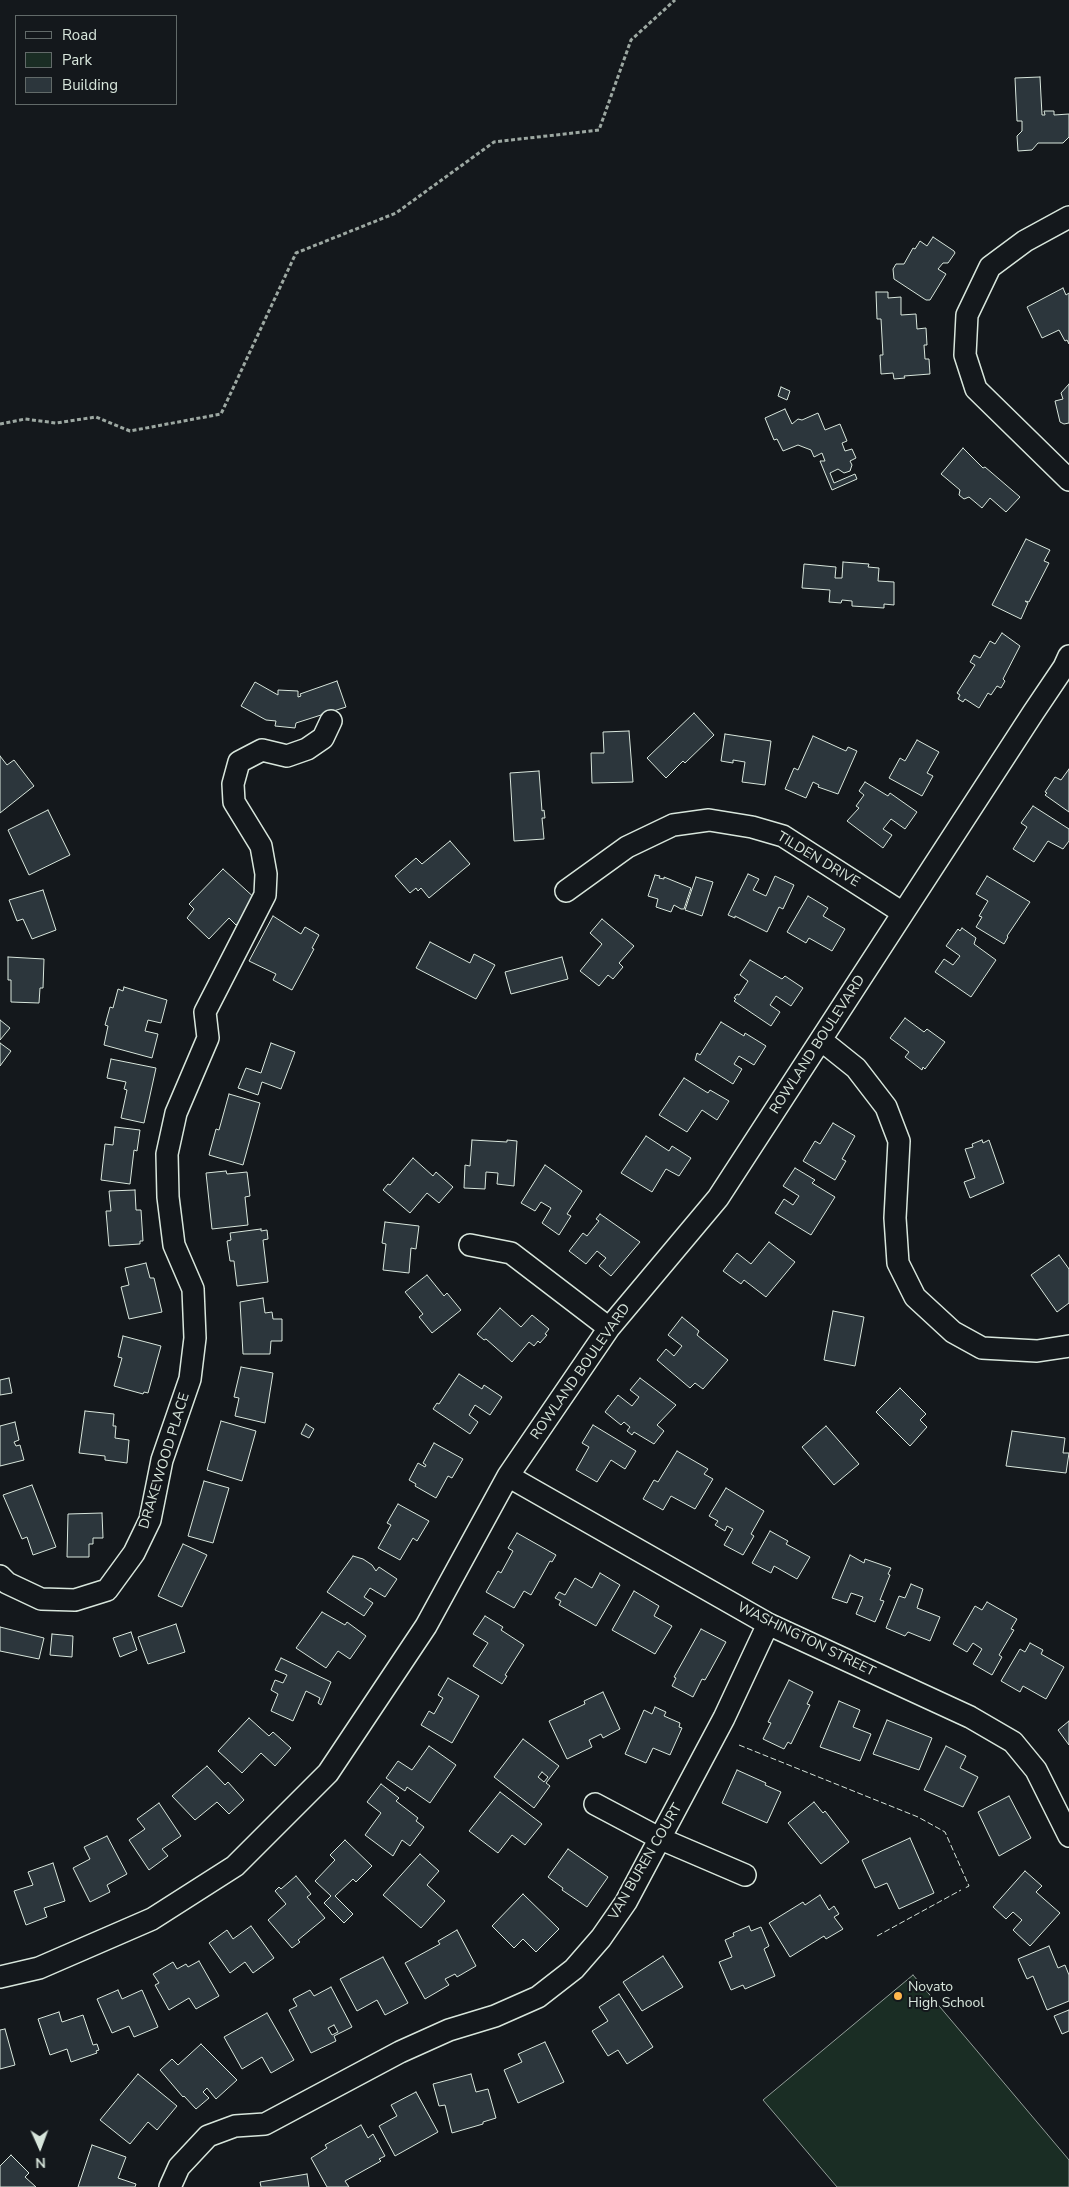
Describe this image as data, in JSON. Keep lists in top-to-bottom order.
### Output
{
  "streets": {
    "street": [
      "TILDEN DRIVE",
      "ROWLAND BOULEVARD",
      "DRAKEWOOD PLACE",
      "WASHINGTON STREET",
      "VAN BUREN COURT"
    ]
  },
  "crossings": [
    ["TILDEN DRIVE", "ROWLAND BOULEVARD"],
    ["ROWLAND BOULEVARD", "WASHINGTON STREET"],
    ["WASHINGTON STREET", "VAN BUREN COURT"]
  ],
  "places": ["Novato High School"],
  "legend": ["Road", "Park", "Building"],
  "north": "bottom"
}
